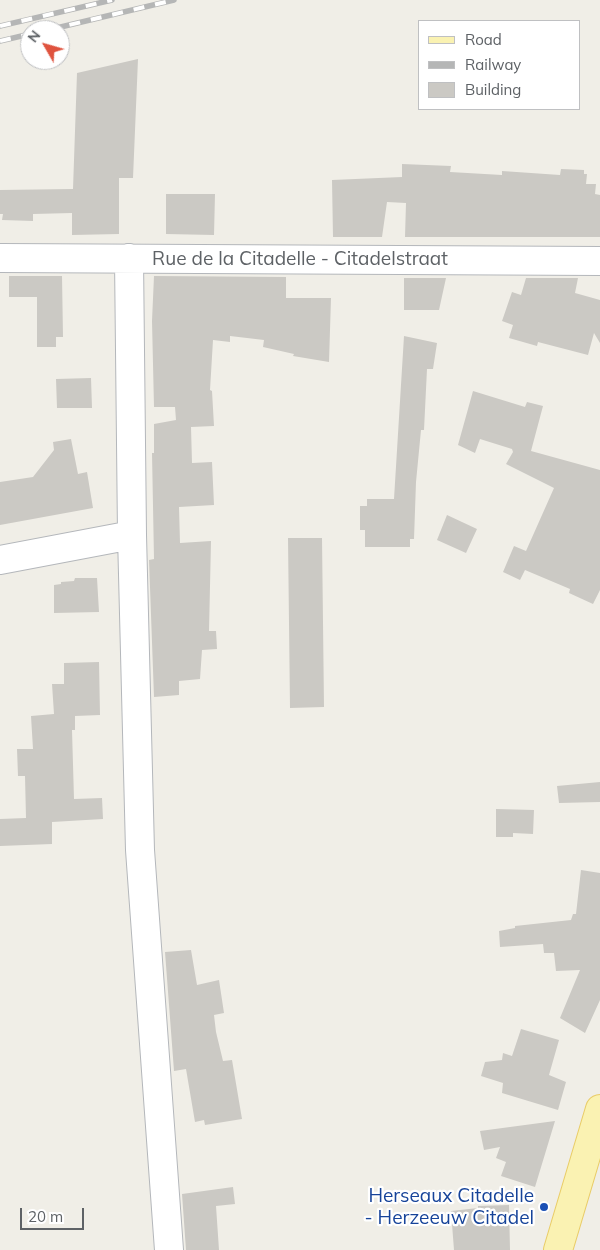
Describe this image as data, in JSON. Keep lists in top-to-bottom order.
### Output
{
  "streets": {
    "street": ["Rue de la Citadelle - Citadelstraat"]
  },
  "places": ["Herseaux Citadelle - Herzeeuw Citadel"],
  "legend": ["Road", "Railway", "Building"],
  "scale_bar": "20 m",
  "north": "top left"
}
